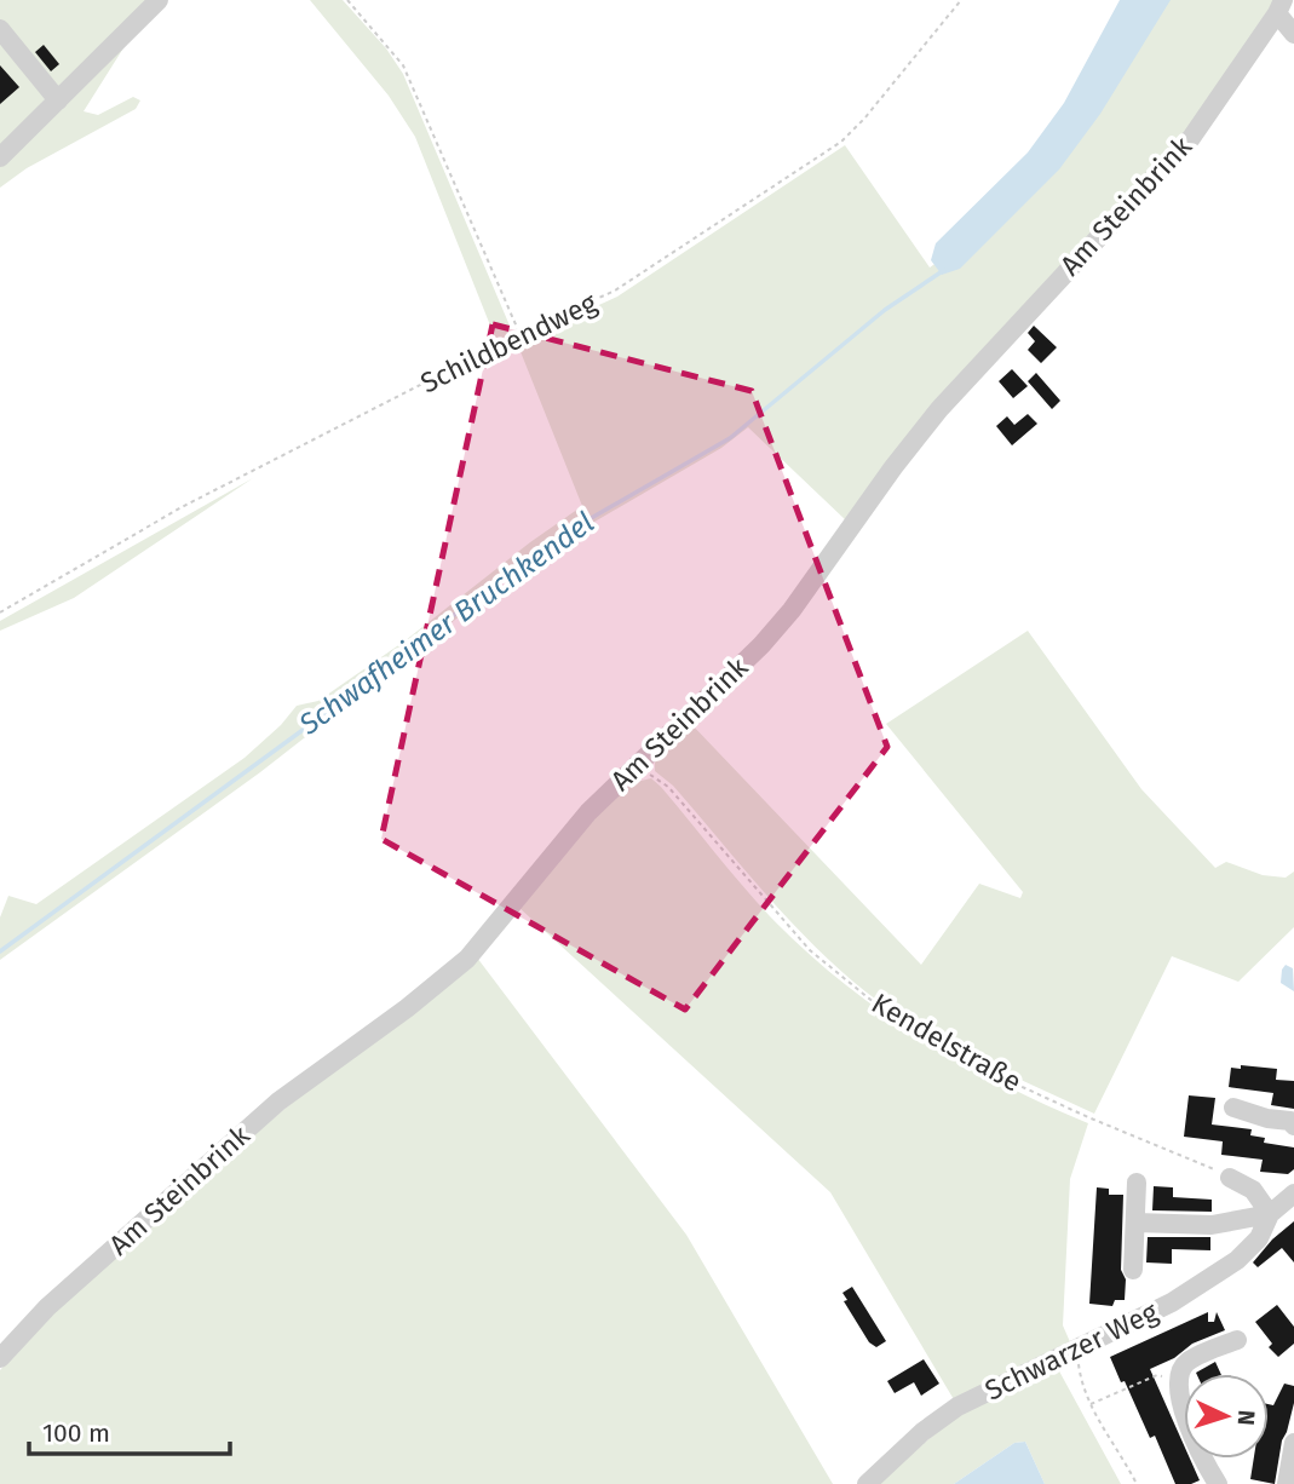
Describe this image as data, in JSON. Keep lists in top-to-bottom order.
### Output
{
  "streets": {
    "street": ["Am Steinbrink", "Schwarzer Weg"],
    "path": ["Schildbendweg", "Kendelstraße"]
  },
  "crossings": [
    ["Am Steinbrink", "Kendelstraße"]
  ],
  "water": ["Schwafheimer Bruchkendel"],
  "scale_bar": "100 m",
  "north": "right"
}
